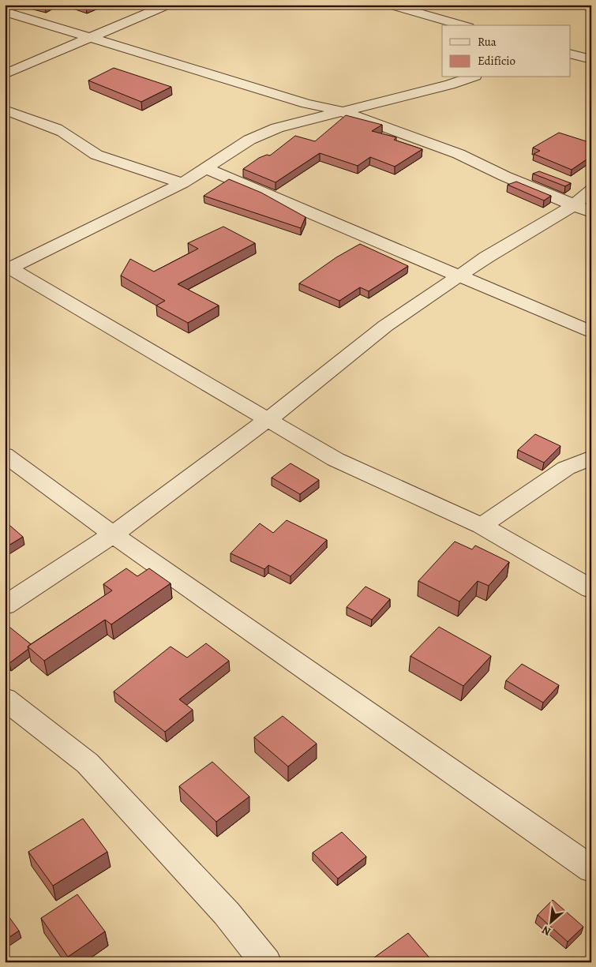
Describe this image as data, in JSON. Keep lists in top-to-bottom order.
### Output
{
  "legend": ["Rua", "Edifício"],
  "north": "bottom left"
}
